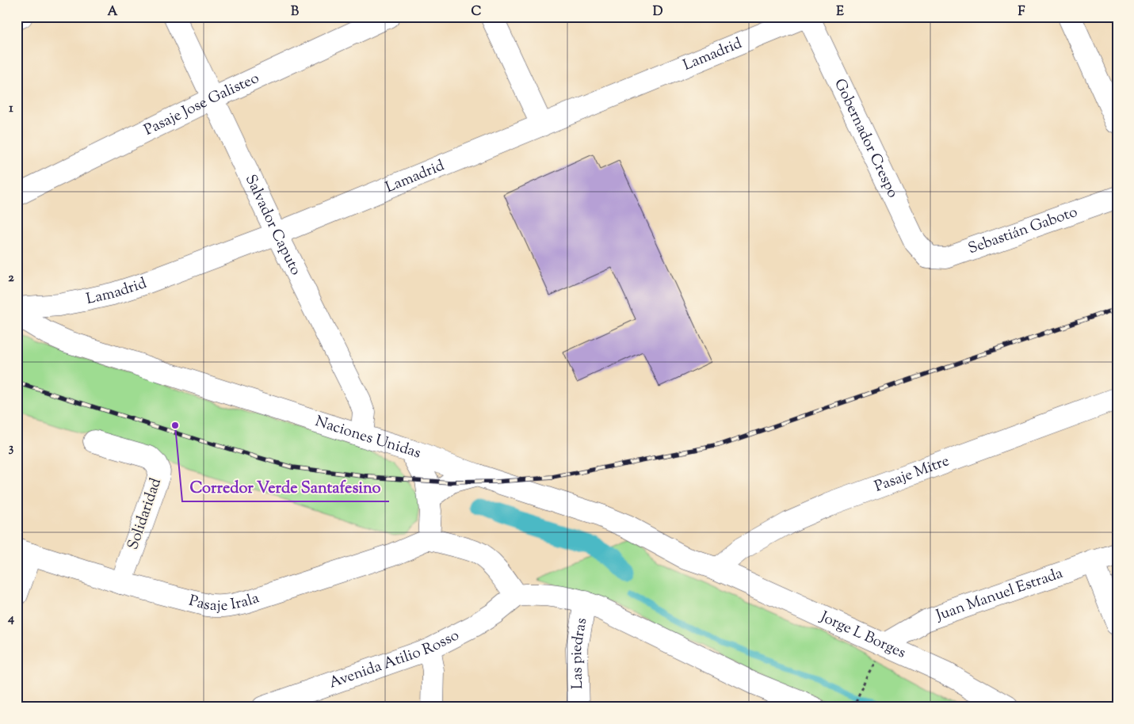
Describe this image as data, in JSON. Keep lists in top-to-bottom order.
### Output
{
  "streets": {
    "street": [
      "Lamadrid",
      "Pasaje Jose Galisteo",
      "Gobernador Crespo",
      "Salvador Caputo",
      "Sebastián Gaboto",
      "Naciones Unidas",
      "Pasaje Mitre",
      "Solidaridad",
      "Juan Manuel Estrada",
      "Pasaje Irala",
      "Jorge L Borges",
      "Las piedras",
      "Avenida Atilio Rosso"
    ]
  },
  "crossings": [
    ["Lamadrid", "Salvador Caputo"],
    ["Pasaje Jose Galisteo", "Salvador Caputo"],
    ["Gobernador Crespo", "Sebastián Gaboto"],
    ["Salvador Caputo", "Naciones Unidas"],
    ["Naciones Unidas", "Pasaje Mitre"],
    ["Naciones Unidas", "Jorge L Borges"],
    ["Pasaje Mitre", "Jorge L Borges"],
    ["Solidaridad", "Pasaje Irala"],
    ["Juan Manuel Estrada", "Jorge L Borges"]
  ],
  "places": ["Corredor Verde Santafesino"],
  "grid": {
    "columns": [
      "A",
      "B",
      "C",
      "D",
      "E",
      "F"
    ],
    "rows": [
      "1",
      "2",
      "3",
      "4"
    ]
  }
}
